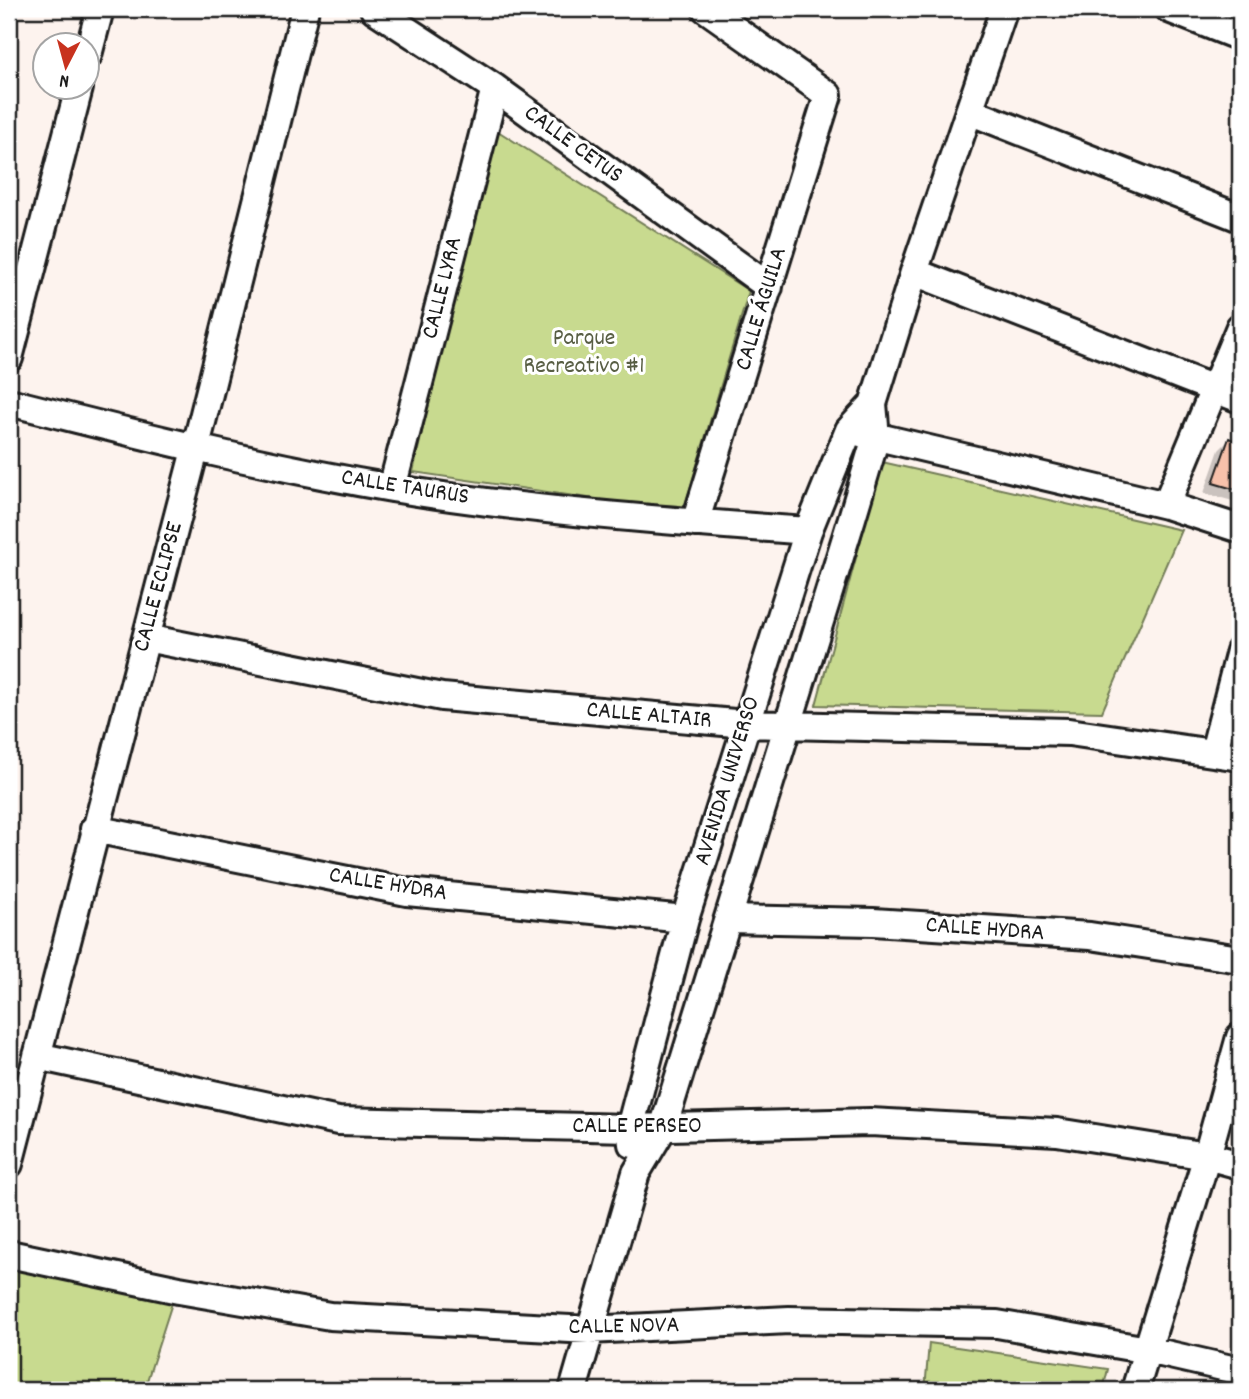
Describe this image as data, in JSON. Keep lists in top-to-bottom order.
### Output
{
  "streets": {
    "street": [
      "CALLE CETUS",
      "CALLE LYRA",
      "CALLE ÁGUILA",
      "CALLE TAURUS",
      "CALLE ECLIPSE",
      "CALLE ALTAIR",
      "AVENIDA UNIVERSO",
      "CALLE HYDRA",
      "CALLE PERSEO",
      "CALLE NOVA"
    ]
  },
  "crossings": [
    ["CALLE CETUS", "CALLE LYRA"],
    ["CALLE CETUS", "CALLE ÁGUILA"],
    ["CALLE LYRA", "CALLE TAURUS"],
    ["CALLE ÁGUILA", "CALLE TAURUS"],
    ["CALLE TAURUS", "CALLE ECLIPSE"],
    ["CALLE TAURUS", "AVENIDA UNIVERSO"],
    ["CALLE ECLIPSE", "CALLE ALTAIR"],
    ["CALLE ECLIPSE", "CALLE HYDRA"],
    ["CALLE ECLIPSE", "CALLE PERSEO"],
    ["CALLE ALTAIR", "AVENIDA UNIVERSO"],
    ["AVENIDA UNIVERSO", "CALLE HYDRA"],
    ["AVENIDA UNIVERSO", "CALLE PERSEO"],
    ["AVENIDA UNIVERSO", "CALLE NOVA"]
  ],
  "parks": ["Parque Recreativo #1"],
  "north": "bottom"
}
